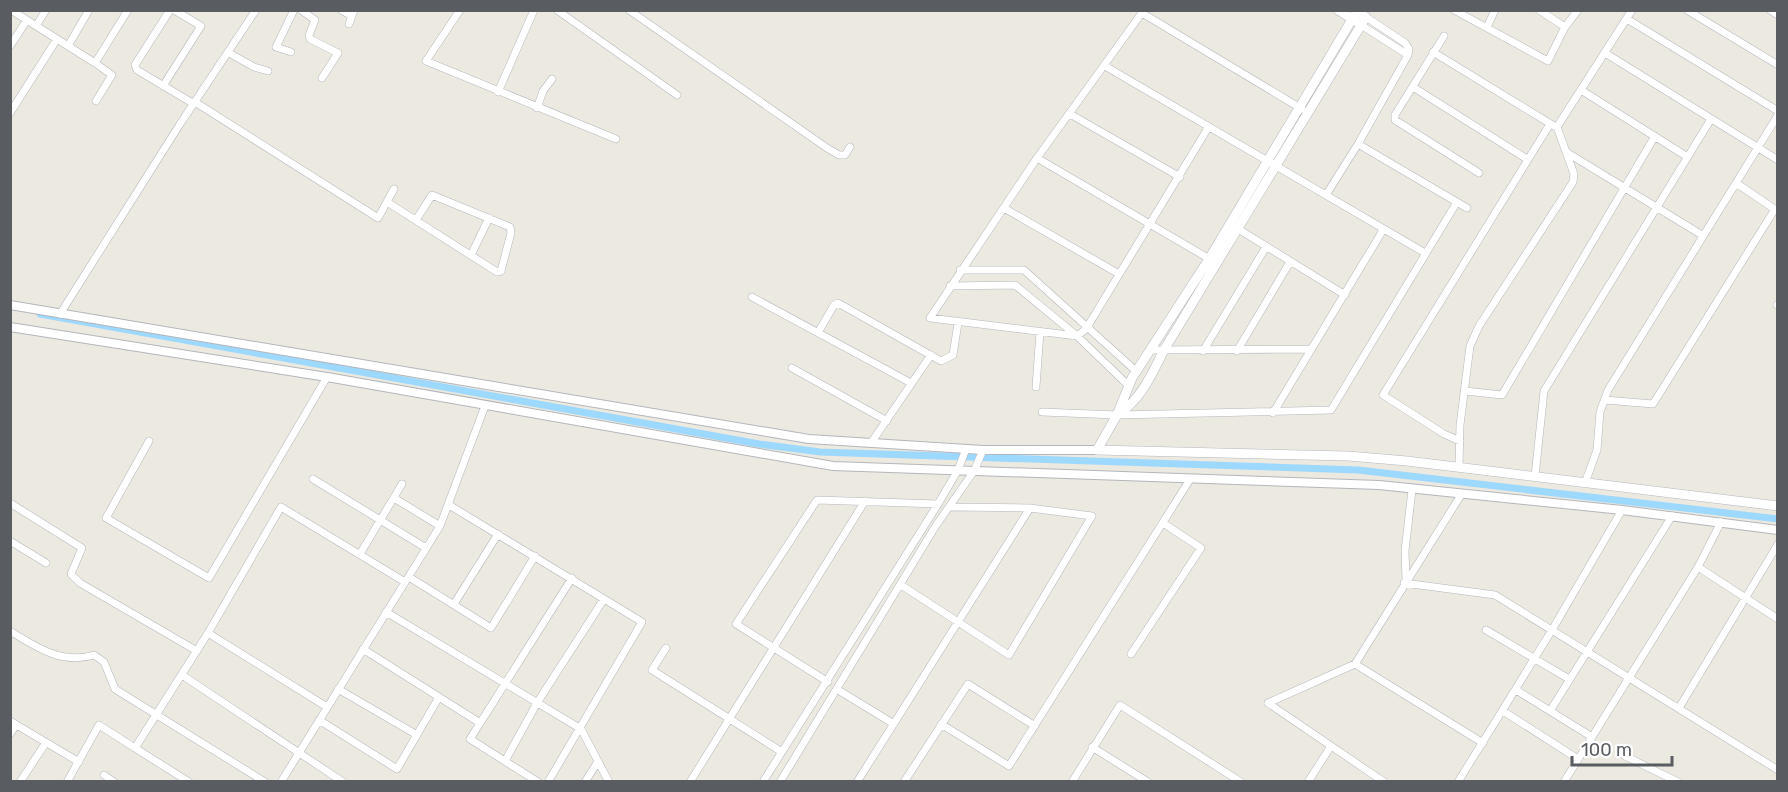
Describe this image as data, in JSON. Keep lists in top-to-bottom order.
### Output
{
  "scale_bar": "100 m"
}
